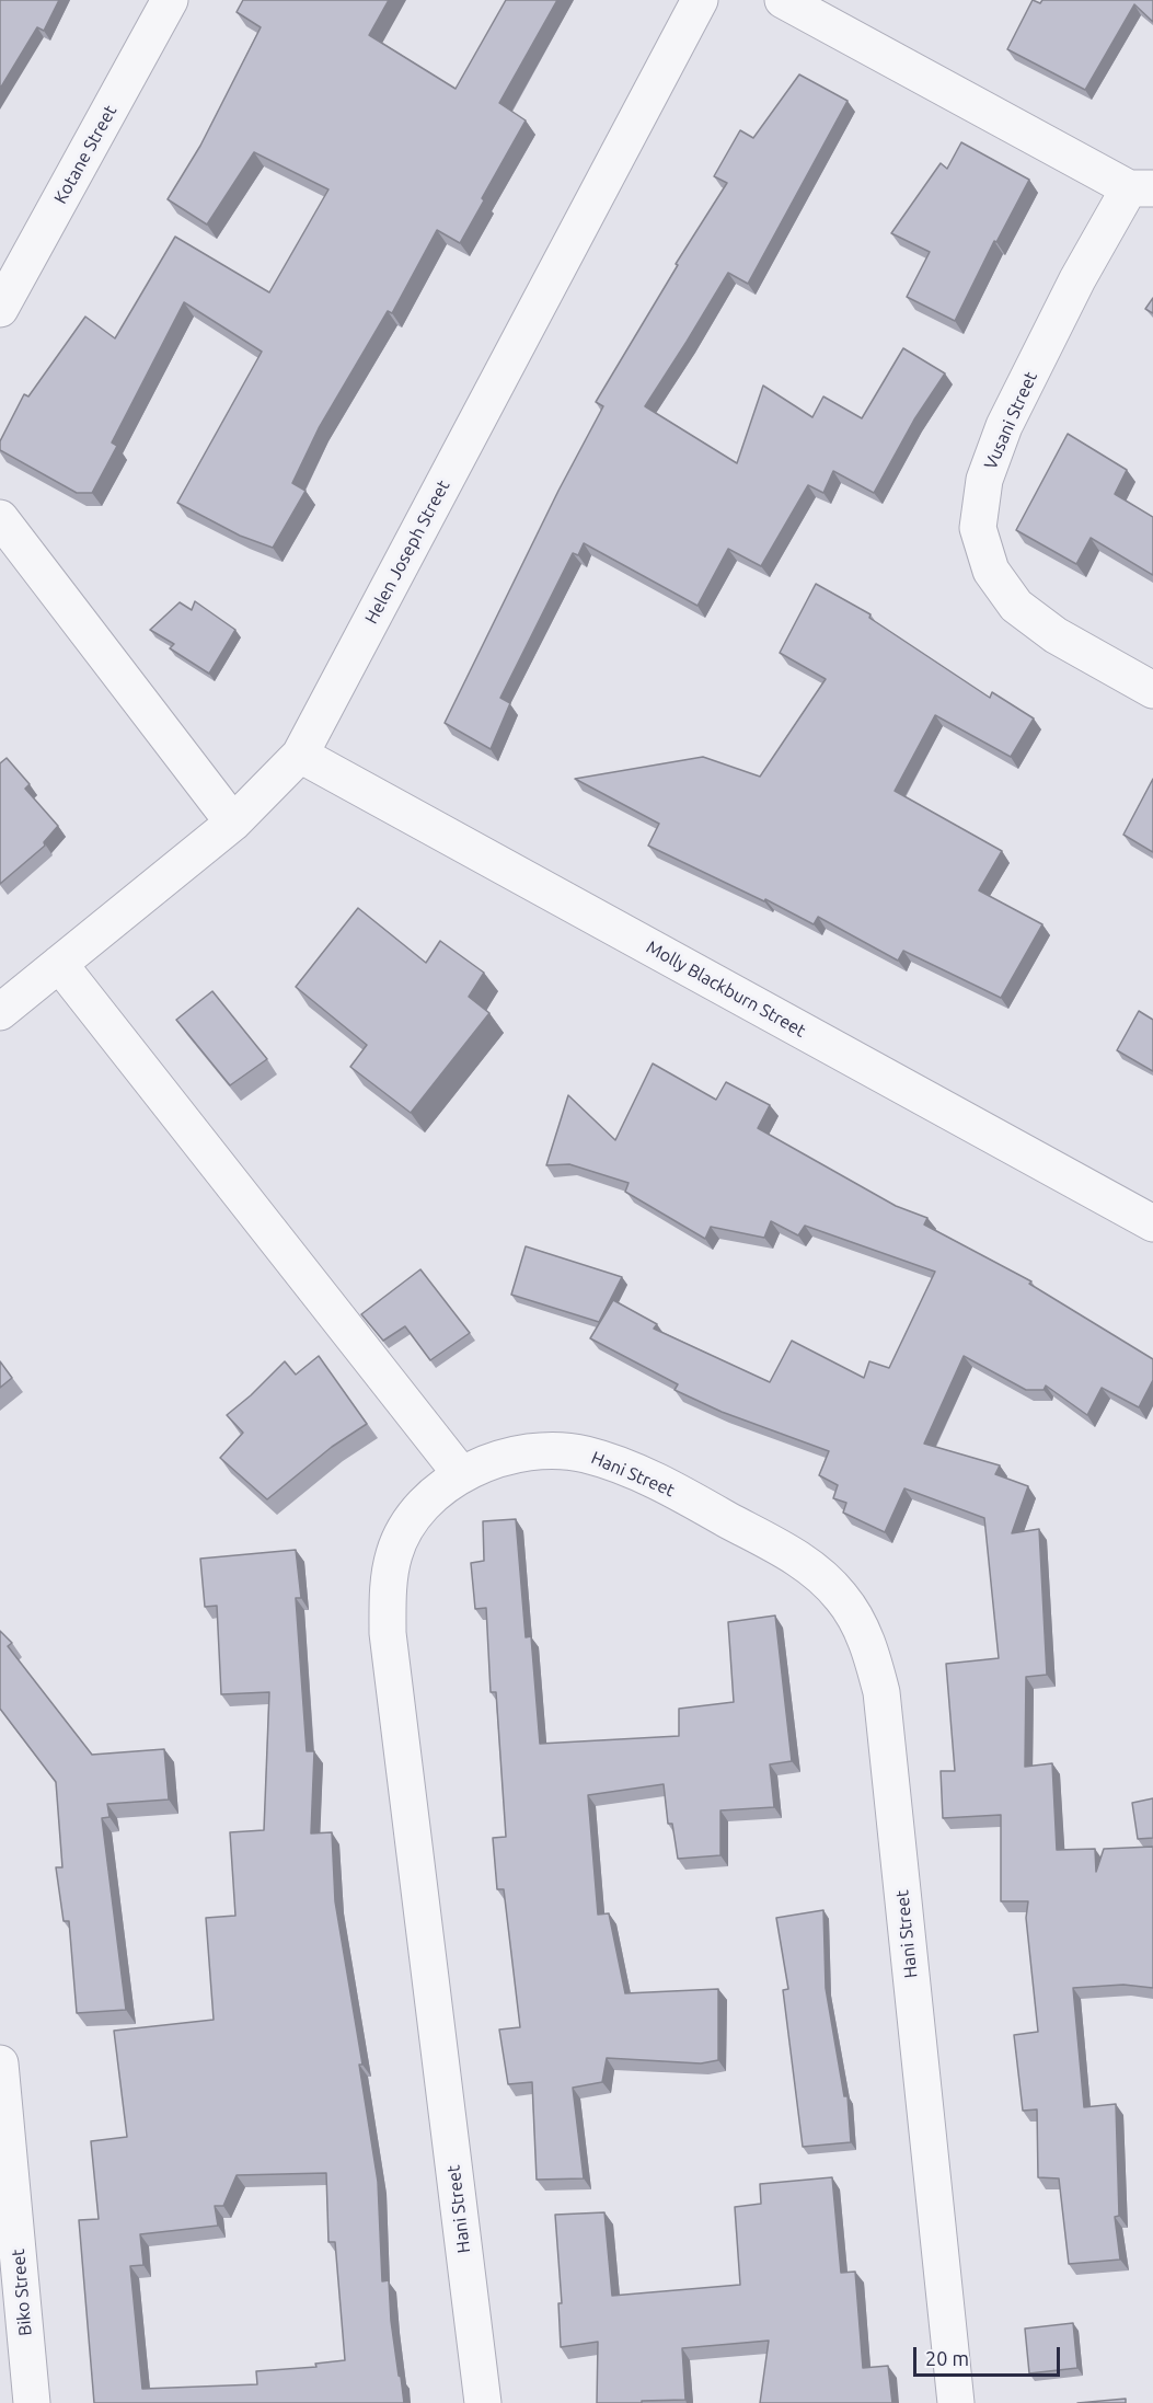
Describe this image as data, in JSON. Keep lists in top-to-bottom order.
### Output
{
  "streets": {
    "street": [
      "Kotane Street",
      "Vusani Street",
      "Helen Joseph Street",
      "Molly Blackburn Street",
      "Hani Street",
      "Biko Street"
    ]
  },
  "crossings": [
    ["Helen Joseph Street", "Molly Blackburn Street"]
  ],
  "scale_bar": "20 m"
}
